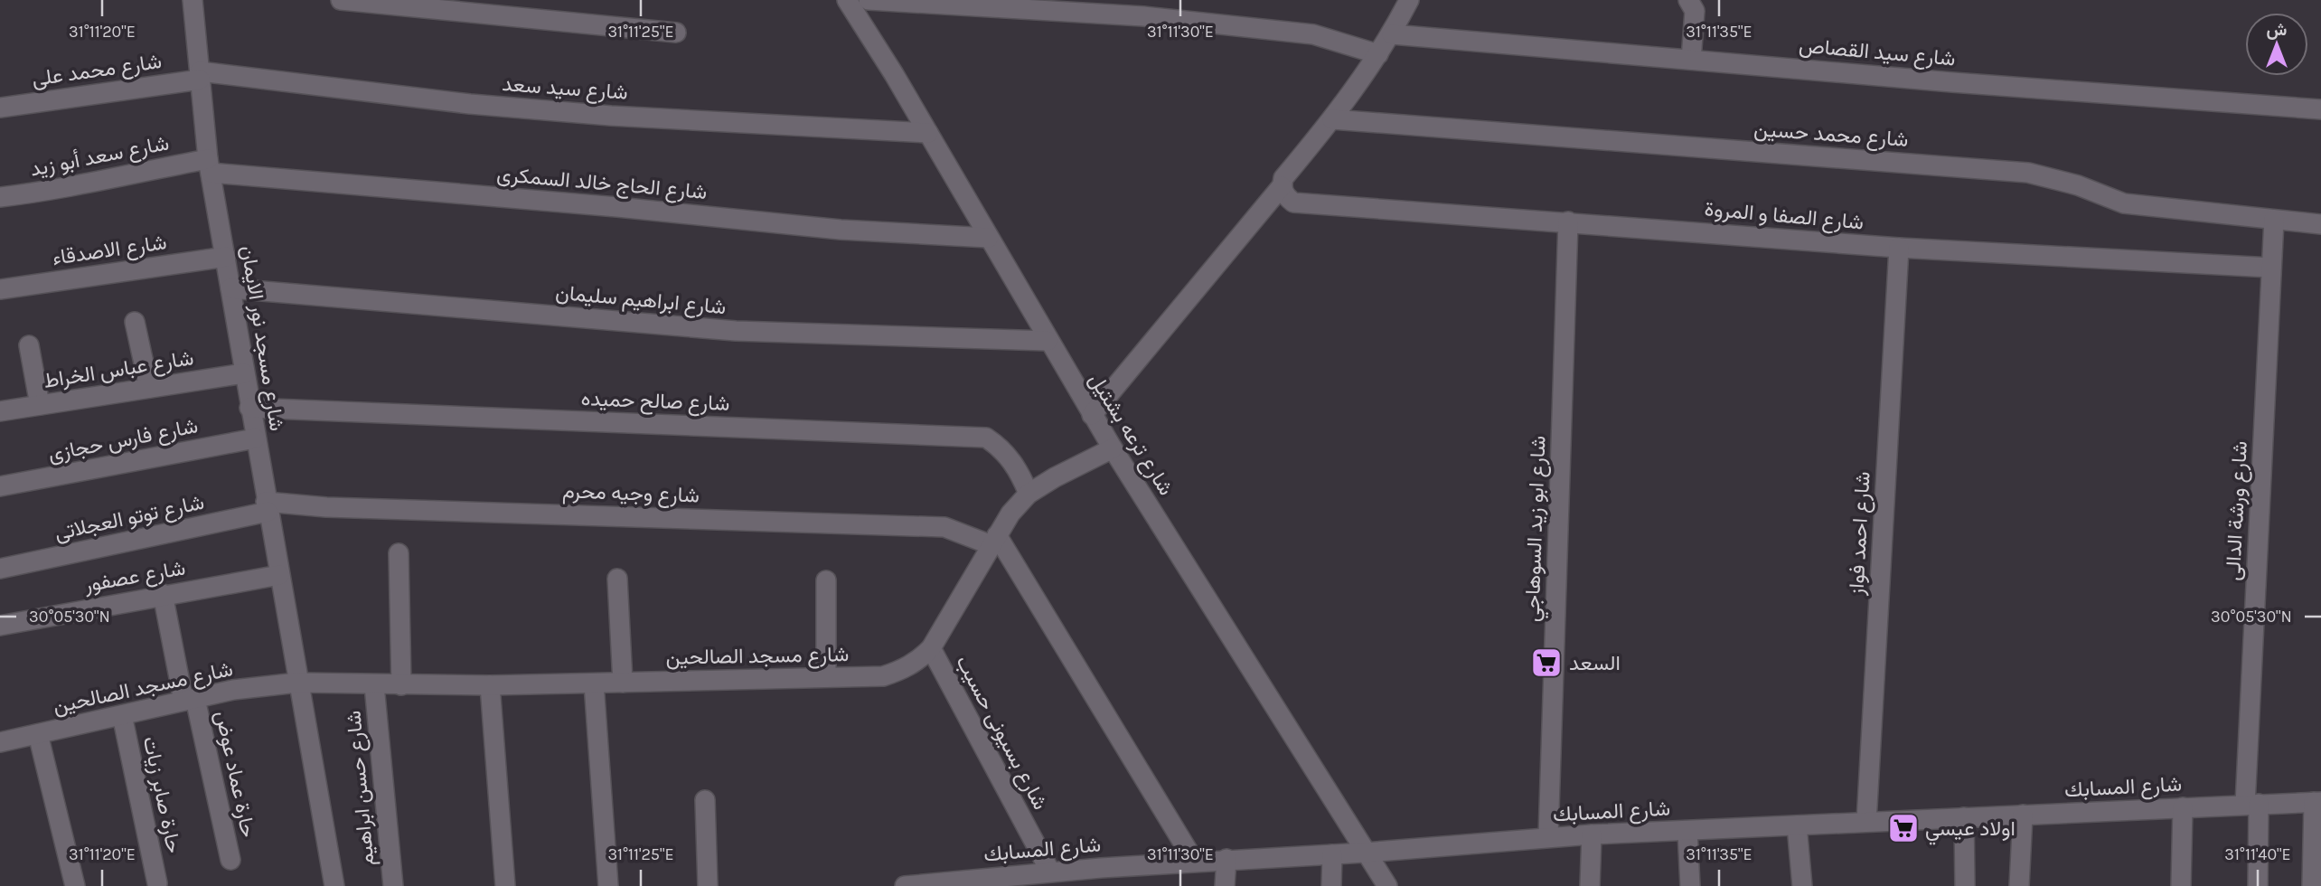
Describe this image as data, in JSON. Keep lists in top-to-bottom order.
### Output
{
  "streets": {
    "street": [
      "شارع سيد القصاص",
      "شارع محمد على",
      "شارع سيد سعد",
      "شارع محمد حسين",
      "شارع سعد أبو زيد",
      "شارع الحاج خالد السمكرى",
      "شارع الصفا و المروة",
      "شارع الاصدقاء",
      "شارع ابراهيم سليمان",
      "شارع مسجد نور الايمان",
      "شارع عباس الخراط",
      "شارع صالح حميده",
      "شارع ترعه بشتيل",
      "شارع فارس حجازى",
      "شارع وجيه محرم",
      "شارع ورشة الدالى",
      "شارع توتو العجلاتى",
      "شارع ابو زيد السوهاجي",
      "شارع احمد فواز",
      "شارع عصفور",
      "شارع مسجد الصالحين",
      "شارع بسيونى حسيب",
      "حارة عماد عوض",
      "شارع المسابك",
      "شارع حسن ابراهيم",
      "حارة صابر زيات"
    ]
  },
  "crossings": [
    ["شارع محمد على", "شارع سيد سعد"],
    ["شارع محمد على", "شارع مسجد نور الايمان"],
    ["شارع سيد سعد", "شارع مسجد نور الايمان"],
    ["شارع سيد سعد", "شارع ترعه بشتيل"],
    ["شارع محمد حسين", "شارع ورشة الدالى"],
    ["شارع سعد أبو زيد", "شارع الحاج خالد السمكرى"],
    ["شارع سعد أبو زيد", "شارع مسجد نور الايمان"],
    ["شارع الحاج خالد السمكرى", "شارع مسجد نور الايمان"],
    ["شارع الحاج خالد السمكرى", "شارع ترعه بشتيل"],
    ["شارع الصفا و المروة", "شارع ورشة الدالى"],
    ["شارع الصفا و المروة", "شارع ابو زيد السوهاجي"],
    ["شارع الصفا و المروة", "شارع احمد فواز"],
    ["شارع الاصدقاء", "شارع مسجد نور الايمان"],
    ["شارع ابراهيم سليمان", "شارع مسجد نور الايمان"],
    ["شارع ابراهيم سليمان", "شارع ترعه بشتيل"],
    ["شارع مسجد نور الايمان", "شارع عباس الخراط"],
    ["شارع مسجد نور الايمان", "شارع صالح حميده"],
    ["شارع مسجد نور الايمان", "شارع فارس حجازى"],
    ["شارع مسجد نور الايمان", "شارع وجيه محرم"],
    ["شارع مسجد نور الايمان", "شارع توتو العجلاتى"],
    ["شارع مسجد نور الايمان", "شارع عصفور"],
    ["شارع مسجد نور الايمان", "شارع مسجد الصالحين"],
    ["شارع صالح حميده", "شارع مسجد الصالحين"],
    ["شارع ترعه بشتيل", "شارع مسجد الصالحين"],
    ["شارع ترعه بشتيل", "شارع المسابك"],
    ["شارع وجيه محرم", "شارع توتو العجلاتى"],
    ["شارع وجيه محرم", "شارع مسجد الصالحين"],
    ["شارع ورشة الدالى", "شارع المسابك"],
    ["شارع ابو زيد السوهاجي", "شارع المسابك"],
    ["شارع احمد فواز", "شارع المسابك"],
    ["شارع عصفور", "حارة عماد عوض"],
    ["شارع مسجد الصالحين", "شارع بسيونى حسيب"],
    ["شارع مسجد الصالحين", "حارة عماد عوض"],
    ["شارع مسجد الصالحين", "شارع حسن ابراهيم"],
    ["شارع مسجد الصالحين", "حارة صابر زيات"],
    ["شارع بسيونى حسيب", "شارع المسابك"]
  ],
  "places": {
    "supermarket": ["السعد", "اولاد عيسي"]
  },
  "north": "top",
  "coordinates": [
    "31°11'20\"E",
    "31°11'25\"E",
    "31°11'30\"E",
    "31°11'35\"E",
    "30°05'30\"N",
    "31°11'40\"E"
  ]
}
